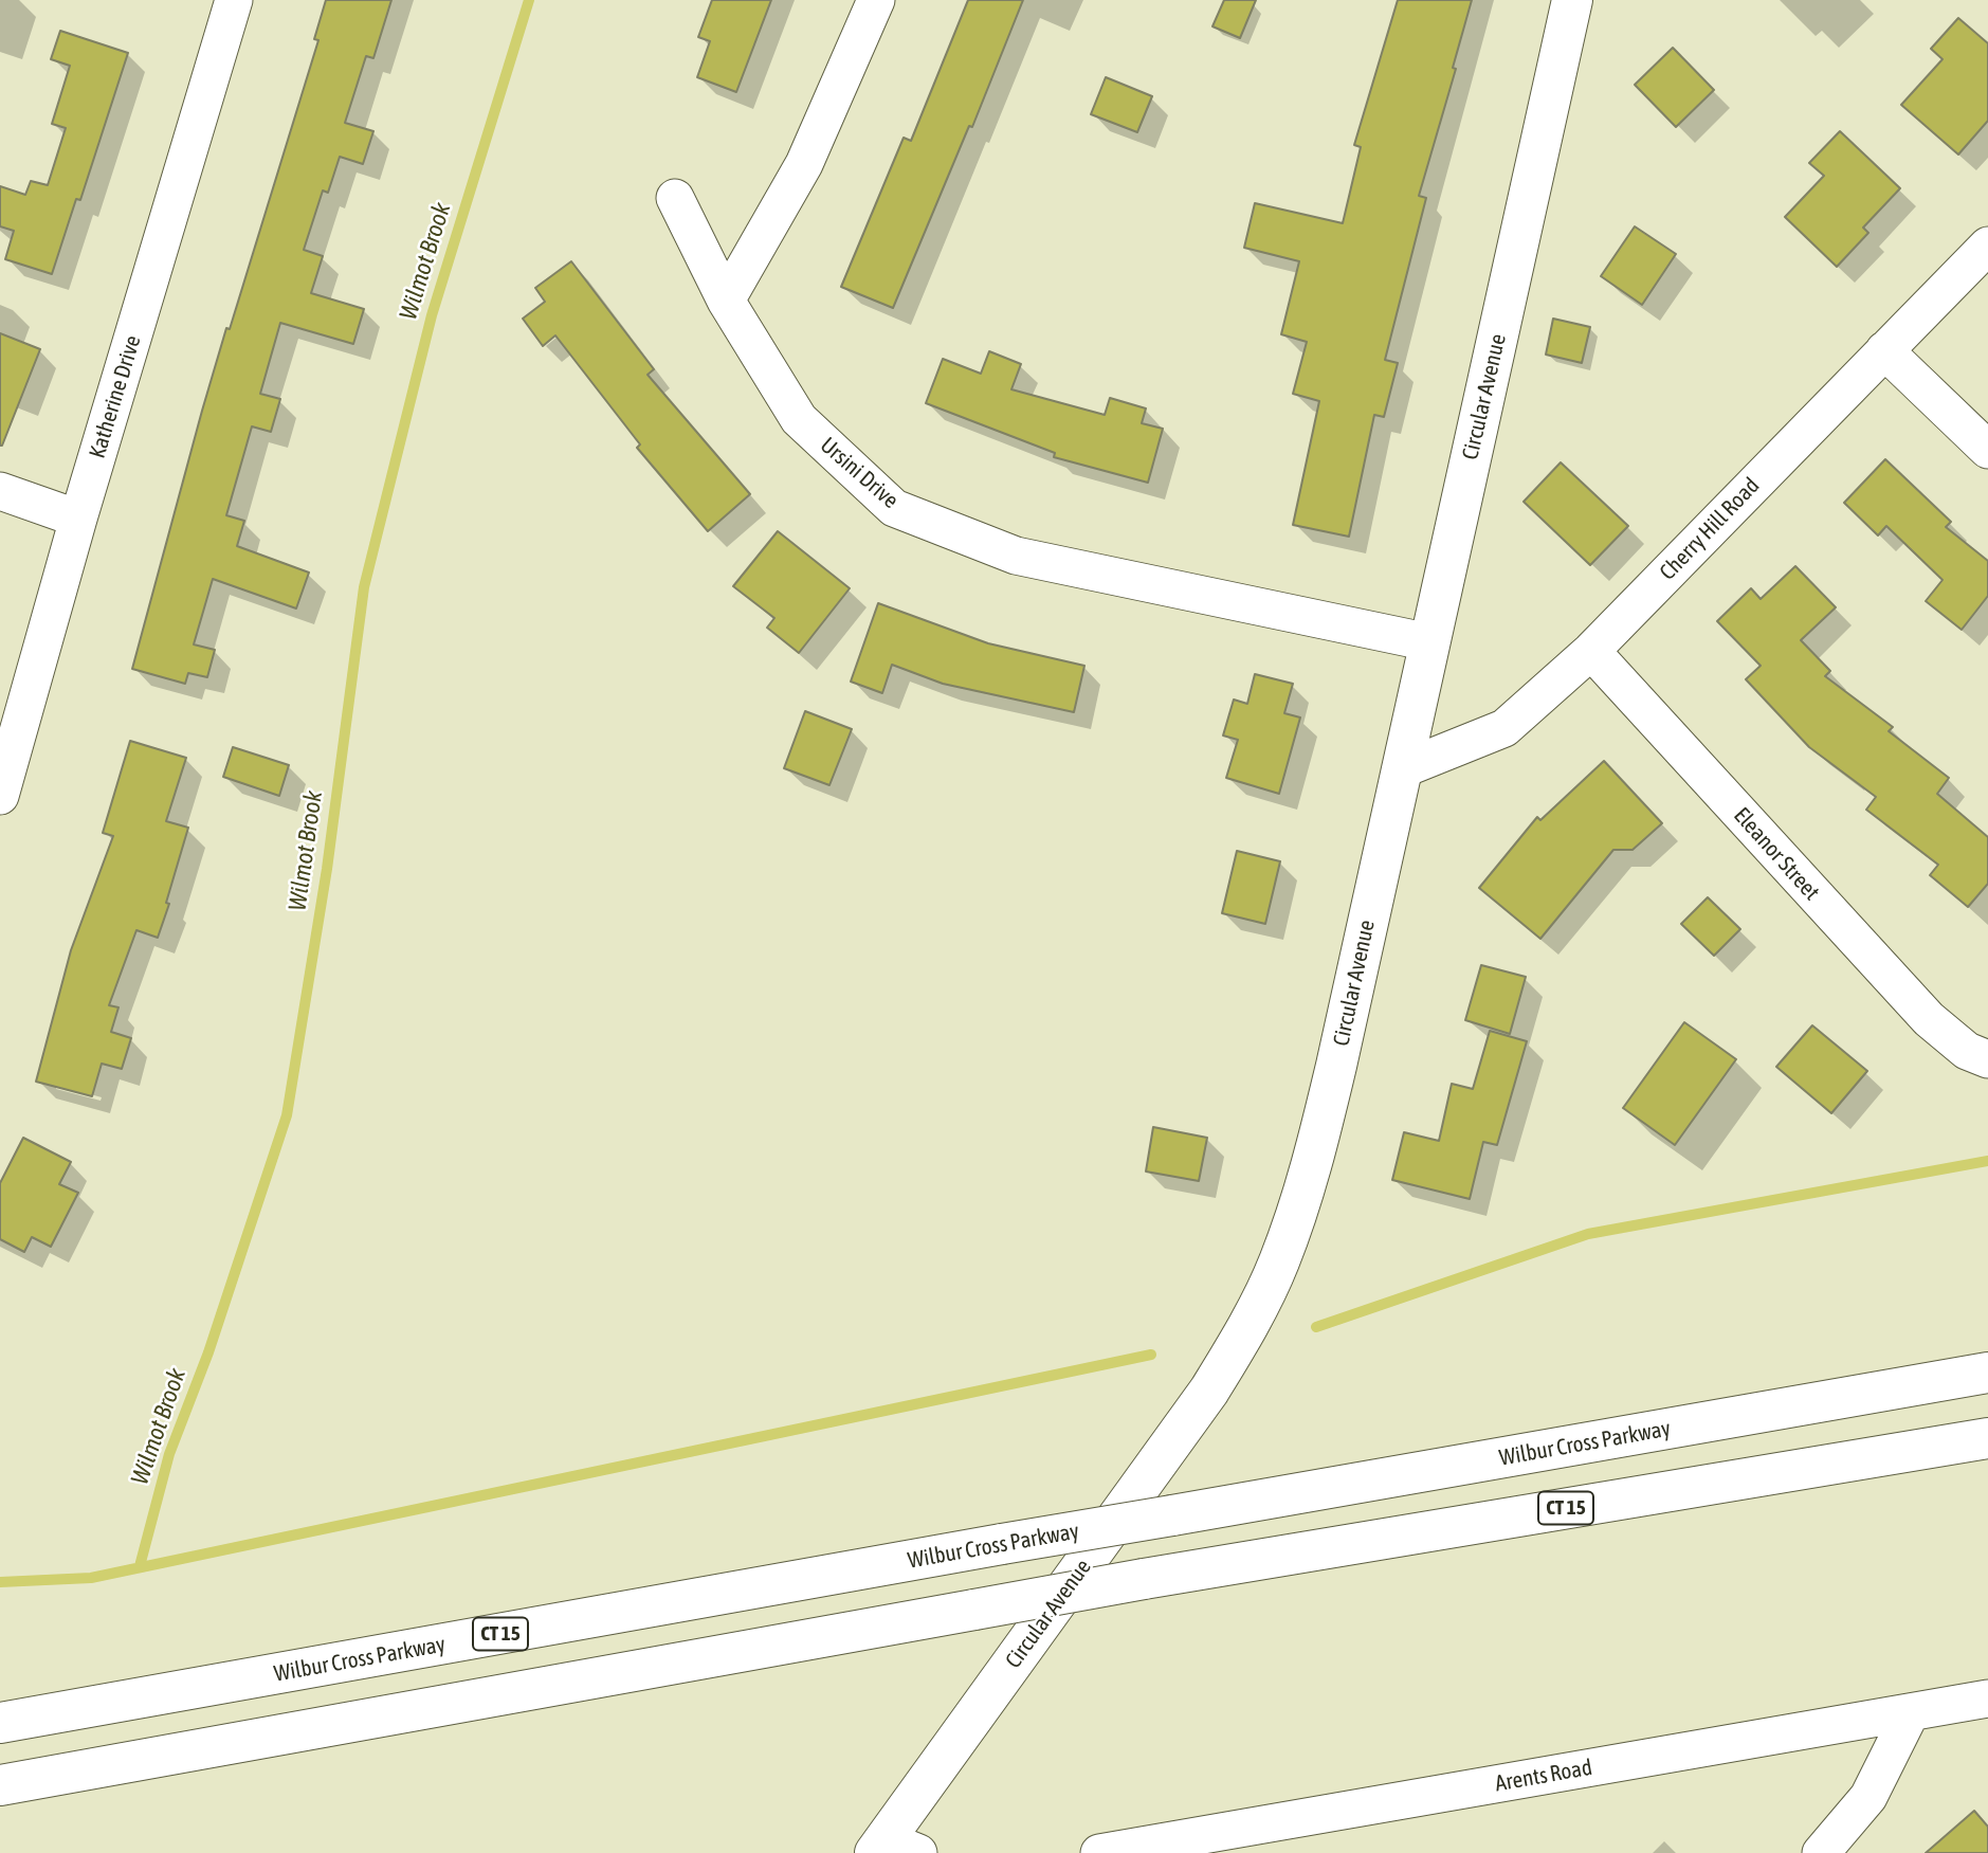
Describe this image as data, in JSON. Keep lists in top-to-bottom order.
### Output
{
  "streets": {
    "main road": ["Circular Avenue", "Wilbur Cross Parkway", "CT 15"],
    "street": [
      "Katherine Drive",
      "Ursini Drive",
      "Cherry Hill Road",
      "Eleanor Street",
      "Arents Road"
    ]
  },
  "crossings": [
    ["Circular Avenue", "Ursini Drive"],
    ["Circular Avenue", "Cherry Hill Road"],
    ["Cherry Hill Road", "Eleanor Street"]
  ],
  "water": ["Wilmot Brook"]
}
